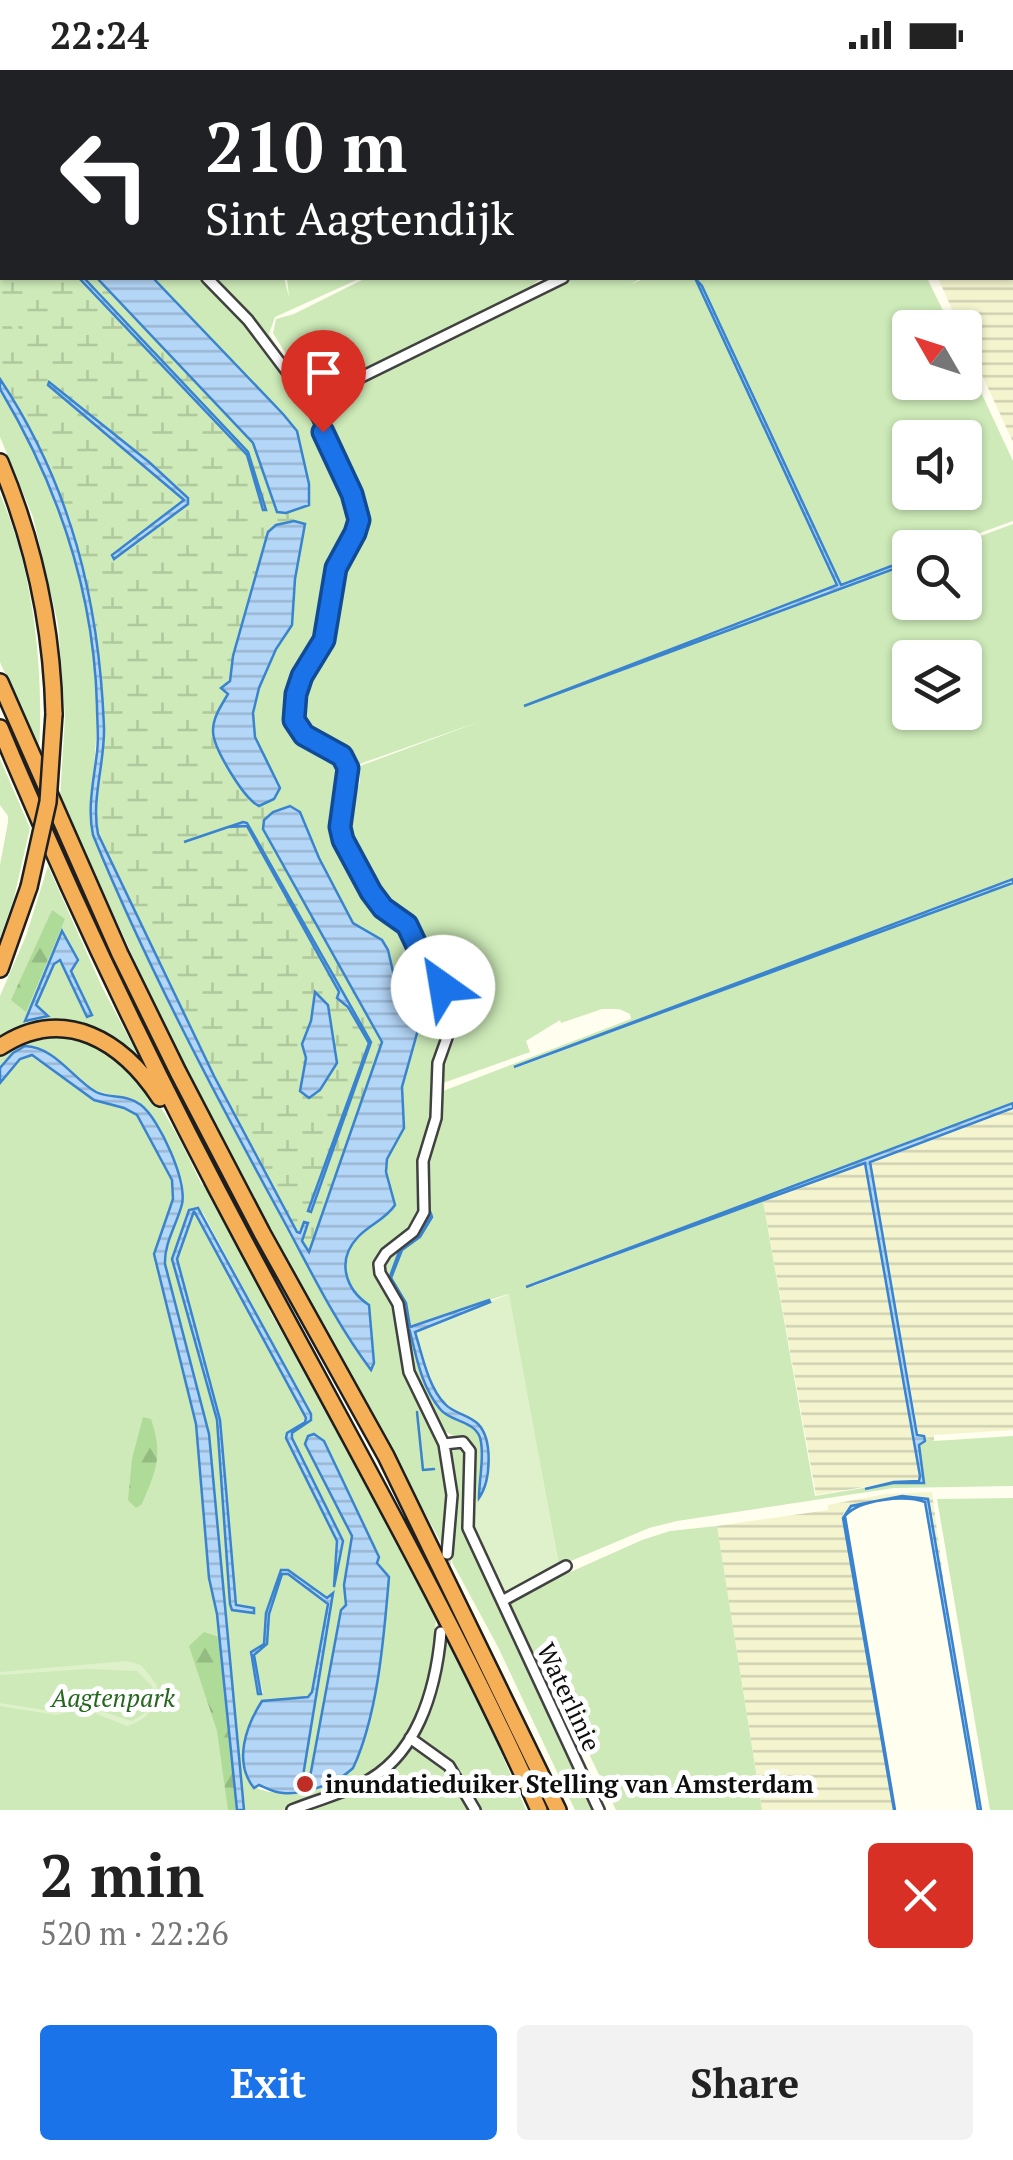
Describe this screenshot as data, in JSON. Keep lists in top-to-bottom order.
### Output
{
  "streets": {
    "street": ["Waterlinie"]
  },
  "parks": ["Aagtenpark"],
  "places": ["inundatieduiker Stelling van Amsterdam"],
  "north": "top left",
  "page": {
    "status": "22:24",
    "turn": ["210 m", "Sint Aagtendijk"],
    "heading": ["2 min", "520 m · 22:26"],
    "buttons": ["Exit", "Share"]
  }
}
